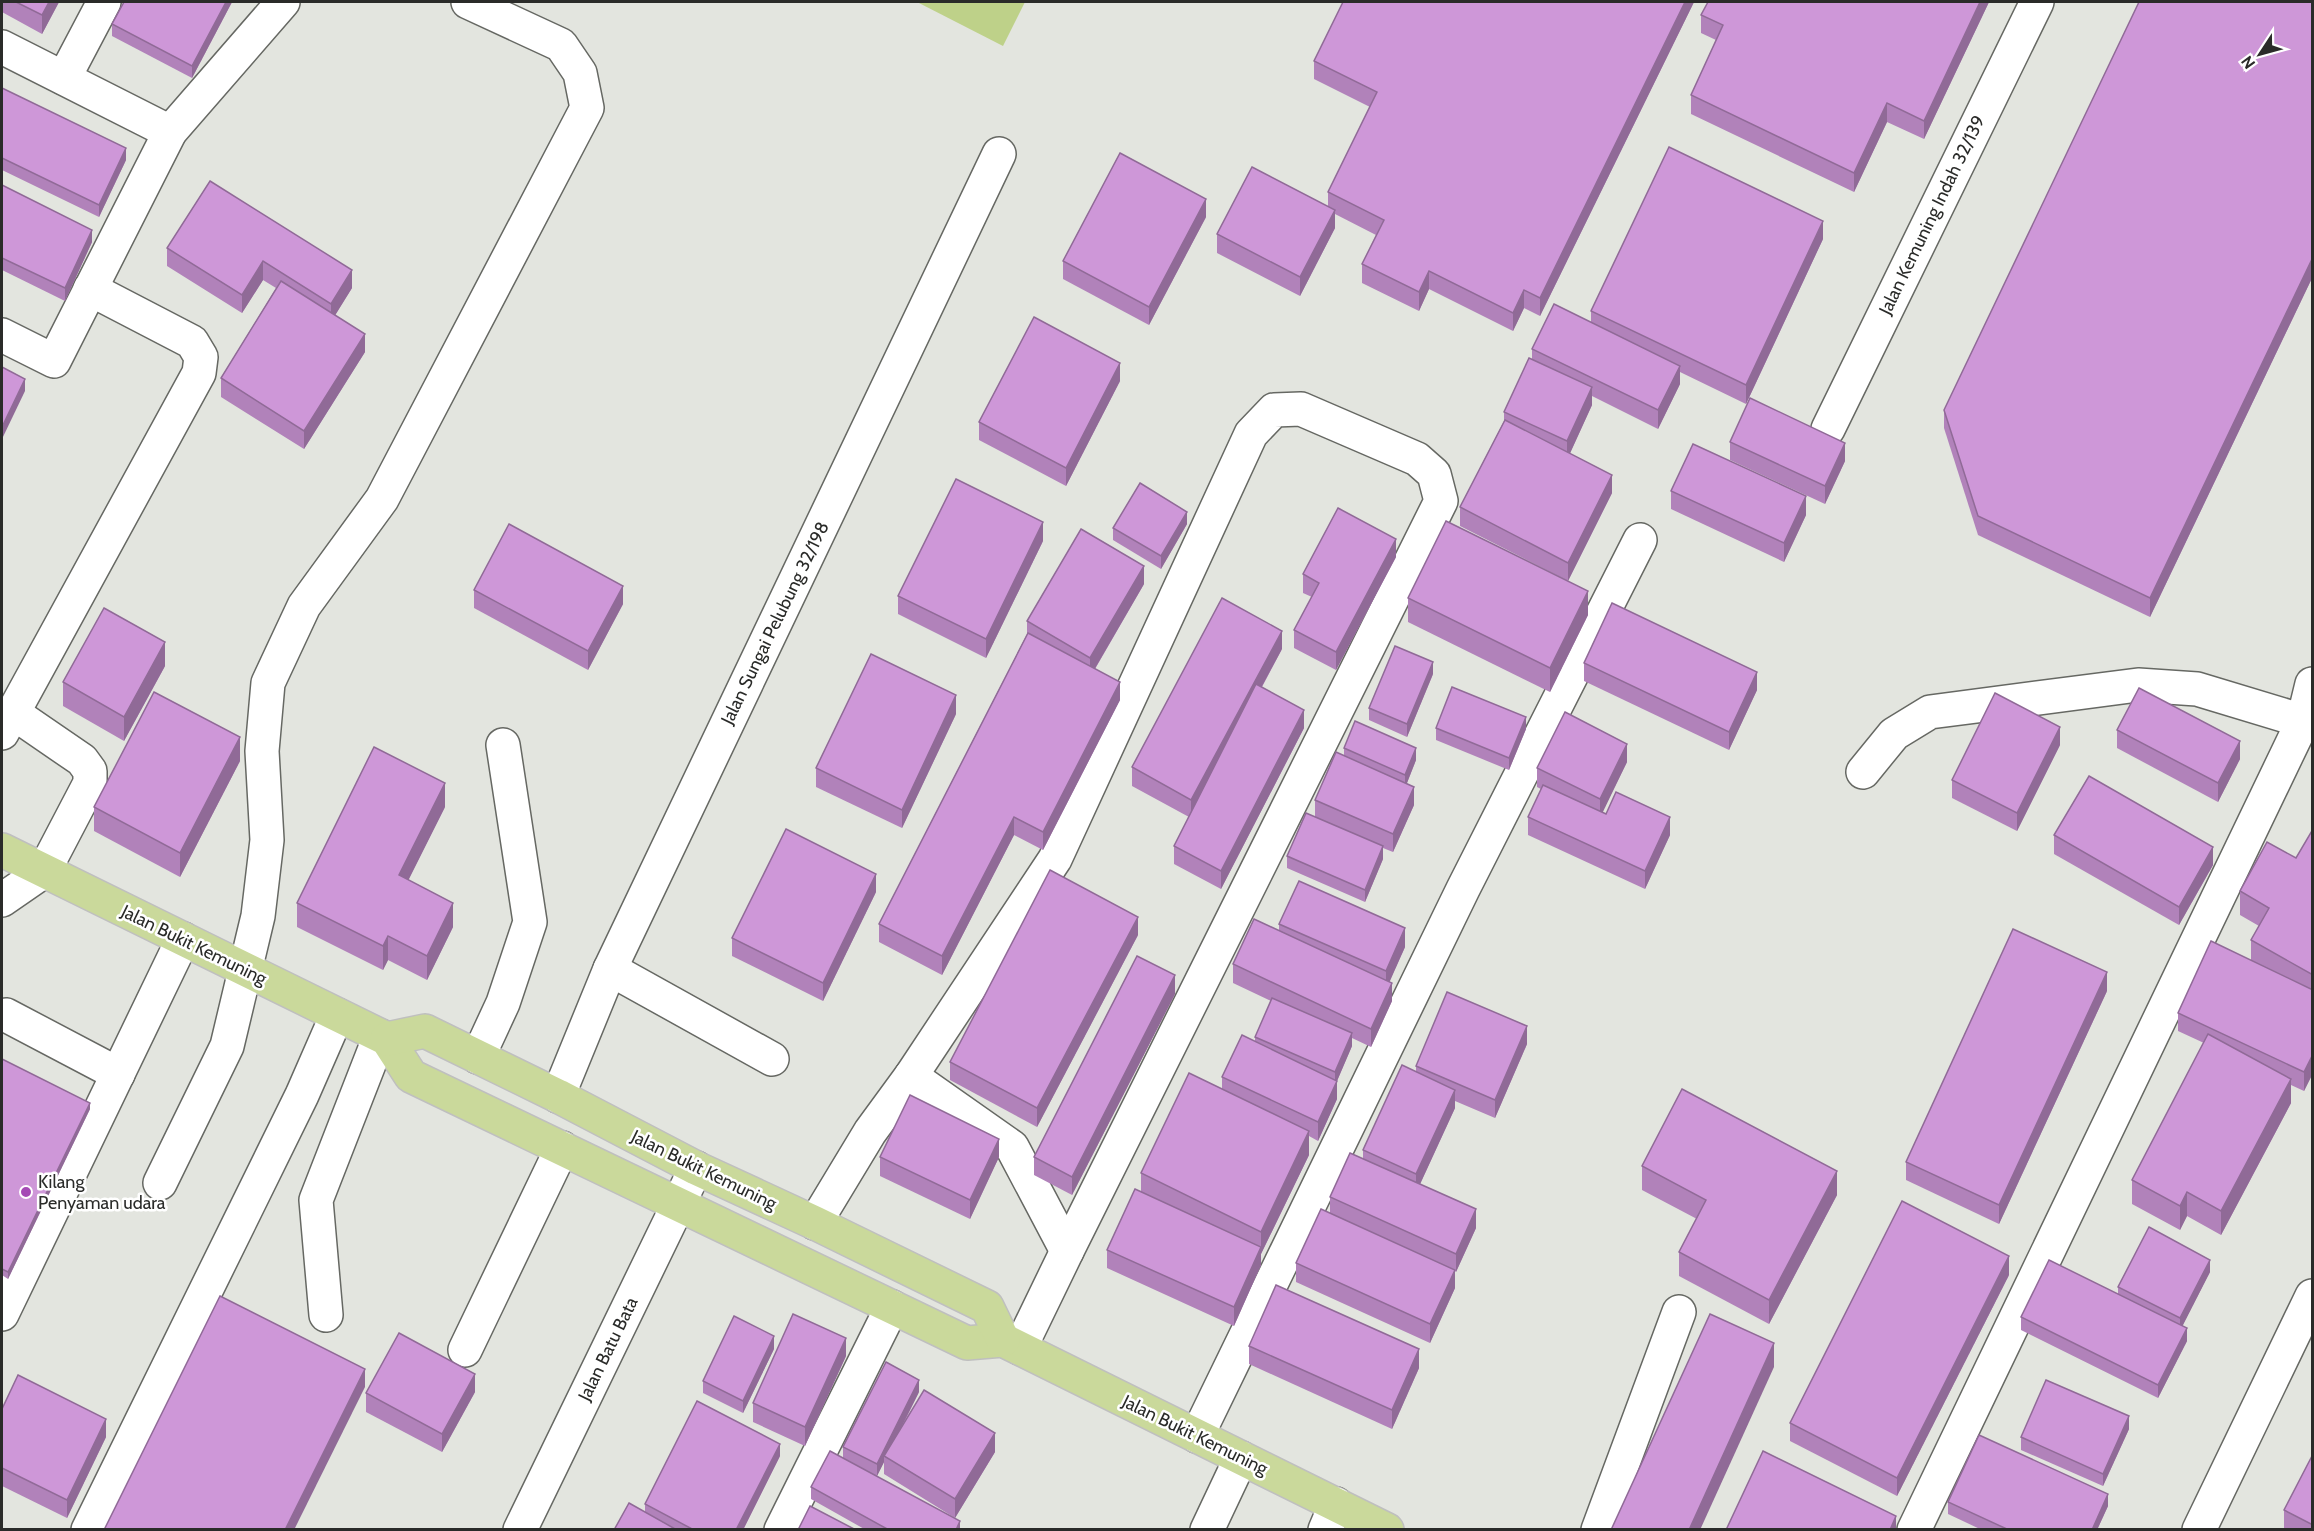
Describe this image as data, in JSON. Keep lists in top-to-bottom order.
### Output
{
  "streets": {
    "main road": ["Jalan Bukit Kemuning"],
    "street": ["Jalan Kemuning Indah 32/139", "Jalan Sungai Pelubung 32/198", "Jalan Batu Bata"]
  },
  "crossings": [
    ["Jalan Sungai Pelubung 32/198", "Jalan Bukit Kemuning"],
    ["Jalan Bukit Kemuning", "Jalan Batu Bata"]
  ],
  "places": ["Kilang Penyaman udara"],
  "north": "bottom left"
}
